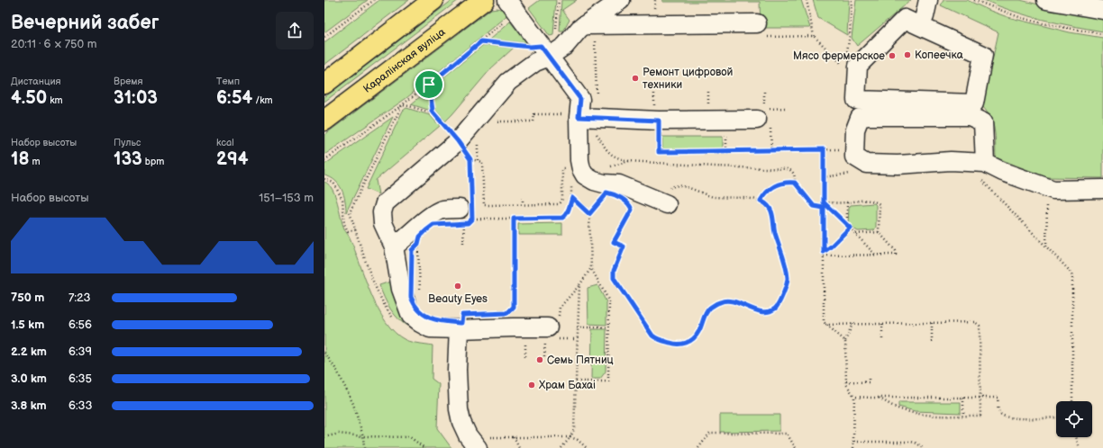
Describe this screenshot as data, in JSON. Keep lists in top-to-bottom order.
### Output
{
  "streets": {
    "main road": ["Каралінская вуліца"]
  },
  "places": [
    "Копеечка",
    "Мясо фермерское",
    "Ремонт цифровой техники",
    "Beauty Eyes",
    "Семь Пятниц",
    "Храм Бахаі"
  ],
  "page": {
    "heading": ["Вечерний забег", "20:11 · 6 × 750 m"],
    "stats": [
      ["Дистанция", "4.50 km"],
      ["Время", "31:03"],
      ["Темп", "6:54 /km"],
      ["Набор высоты", "18 m"],
      ["Пульс", "133 bpm"],
      ["kcal", "294"]
    ],
    "chart": ["Набор высоты", "151–153 m"],
    "list": [
      {
        "name": "750 m",
        "note": "7:23"
      },
      {
        "name": "1.5 km",
        "note": "6:56"
      },
      {
        "name": "2.2 km",
        "note": "6:39"
      },
      {
        "name": "3.0 km",
        "note": "6:35"
      },
      {
        "name": "3.8 km",
        "note": "6:33"
      }
    ]
  }
}
